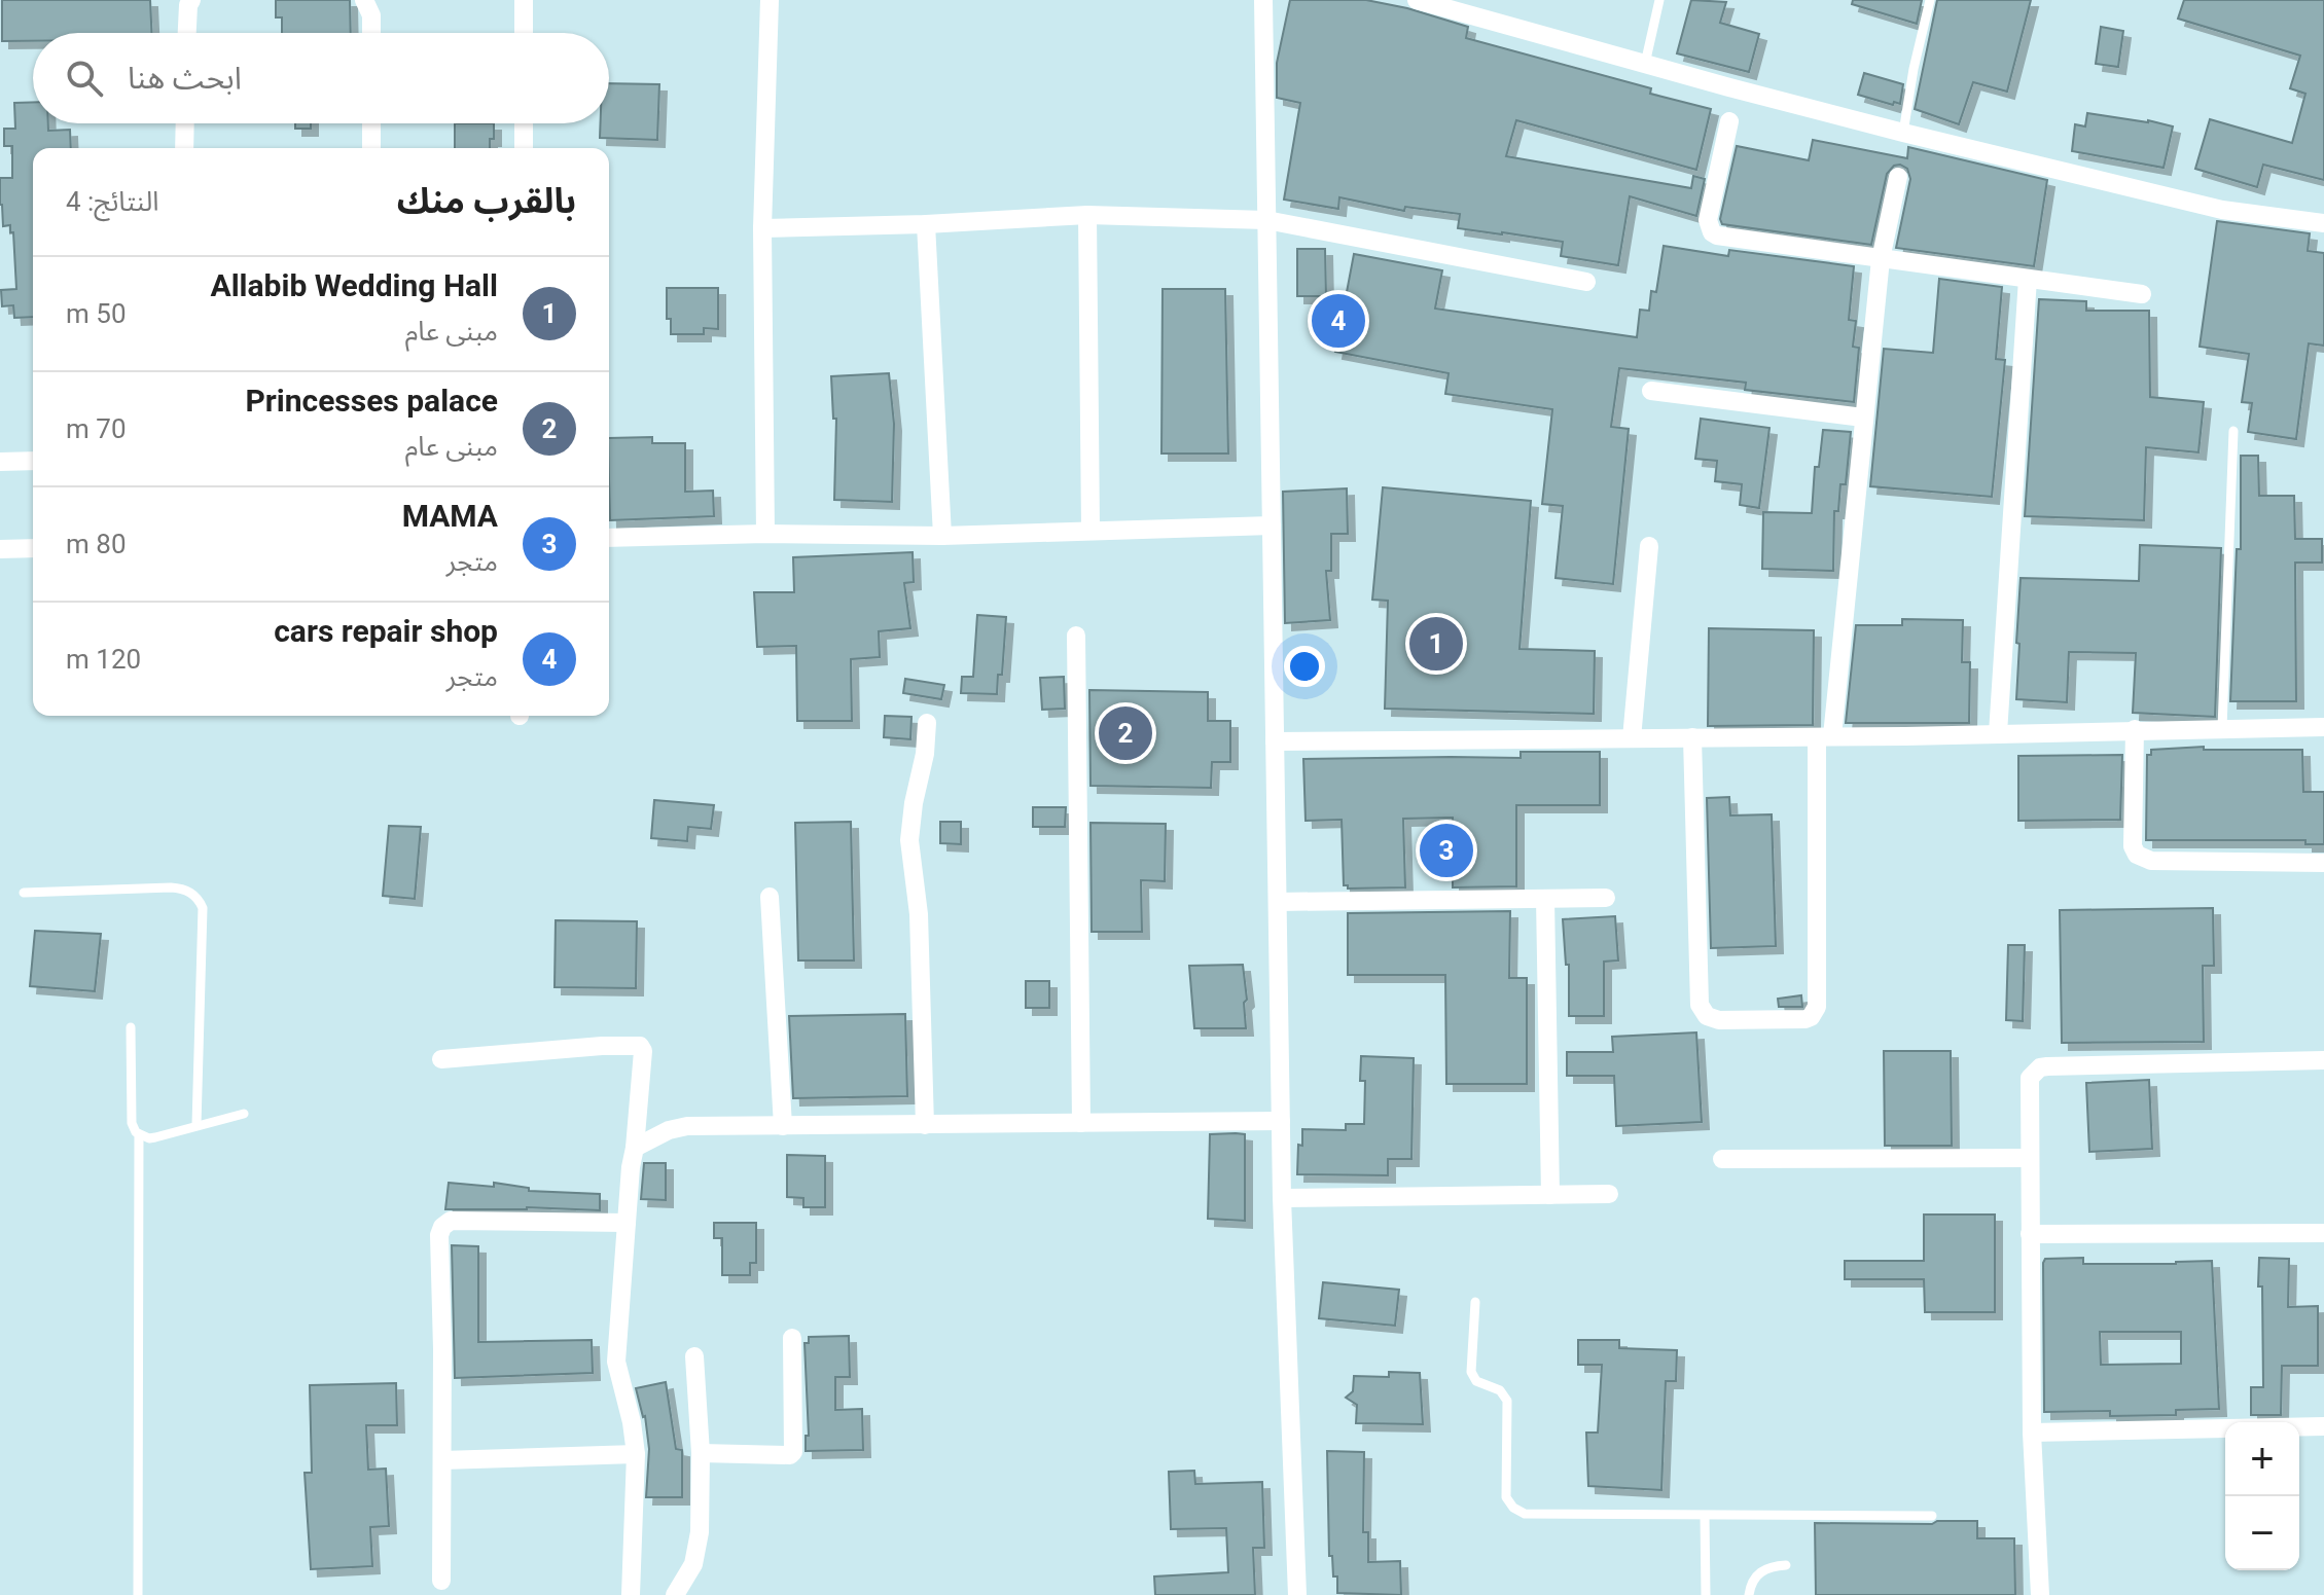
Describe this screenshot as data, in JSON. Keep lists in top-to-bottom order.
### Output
{
  "page": {
    "search": "ابحث هنا",
    "heading": ["بالقرب منك", "النتائج: 4"],
    "list": [
      {
        "mark": "1",
        "name": "Allabib Wedding Hall",
        "note": "مبنى عام",
        "value": "50 m"
      },
      {
        "mark": "2",
        "name": "Princesses palace",
        "note": "مبنى عام",
        "value": "70 m"
      },
      {
        "mark": "3",
        "name": "MAMA",
        "note": "متجر",
        "value": "80 m"
      },
      {
        "mark": "4",
        "name": "cars repair shop",
        "note": "متجر",
        "value": "120 m"
      }
    ],
    "pins": [
      "4",
      "1",
      "2",
      "3"
    ],
    "map_buttons": ["+", "−"]
  }
}
